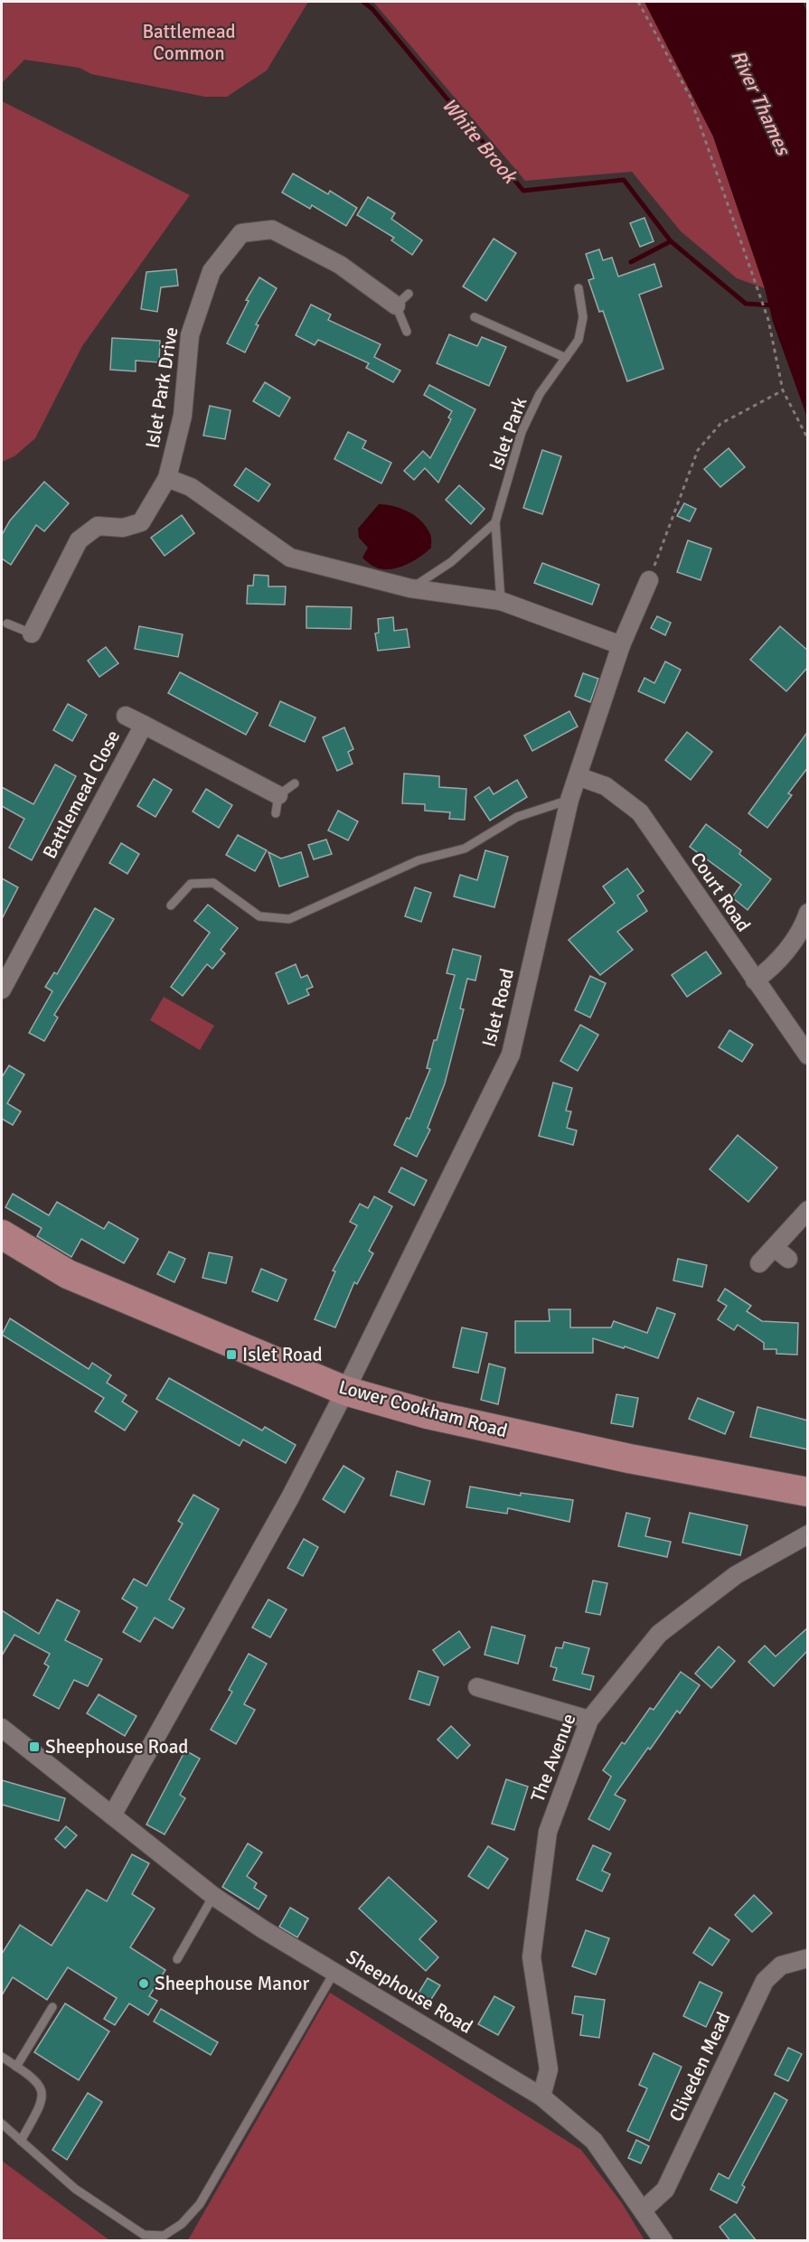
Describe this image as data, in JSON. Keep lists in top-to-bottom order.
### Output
{
  "streets": {
    "main road": ["Lower Cookham Road"],
    "street": [
      "Islet Park Drive",
      "Battlemead Close",
      "Court Road",
      "Islet Road",
      "The Avenue",
      "Sheephouse Road",
      "Cliveden Mead"
    ],
    "lane": ["Islet Park"]
  },
  "crossings": [
    ["Court Road", "Islet Road"],
    ["Islet Road", "Lower Cookham Road"],
    ["Islet Road", "Sheephouse Road"],
    ["The Avenue", "Sheephouse Road"],
    ["Sheephouse Road", "Cliveden Mead"]
  ],
  "water": ["River Thames", "White Brook"],
  "parks": ["Battlemead Common"],
  "places": {
    "transit": ["Islet Road", "Sheephouse Road"],
    "other": ["Sheephouse Manor"]
  }
}
